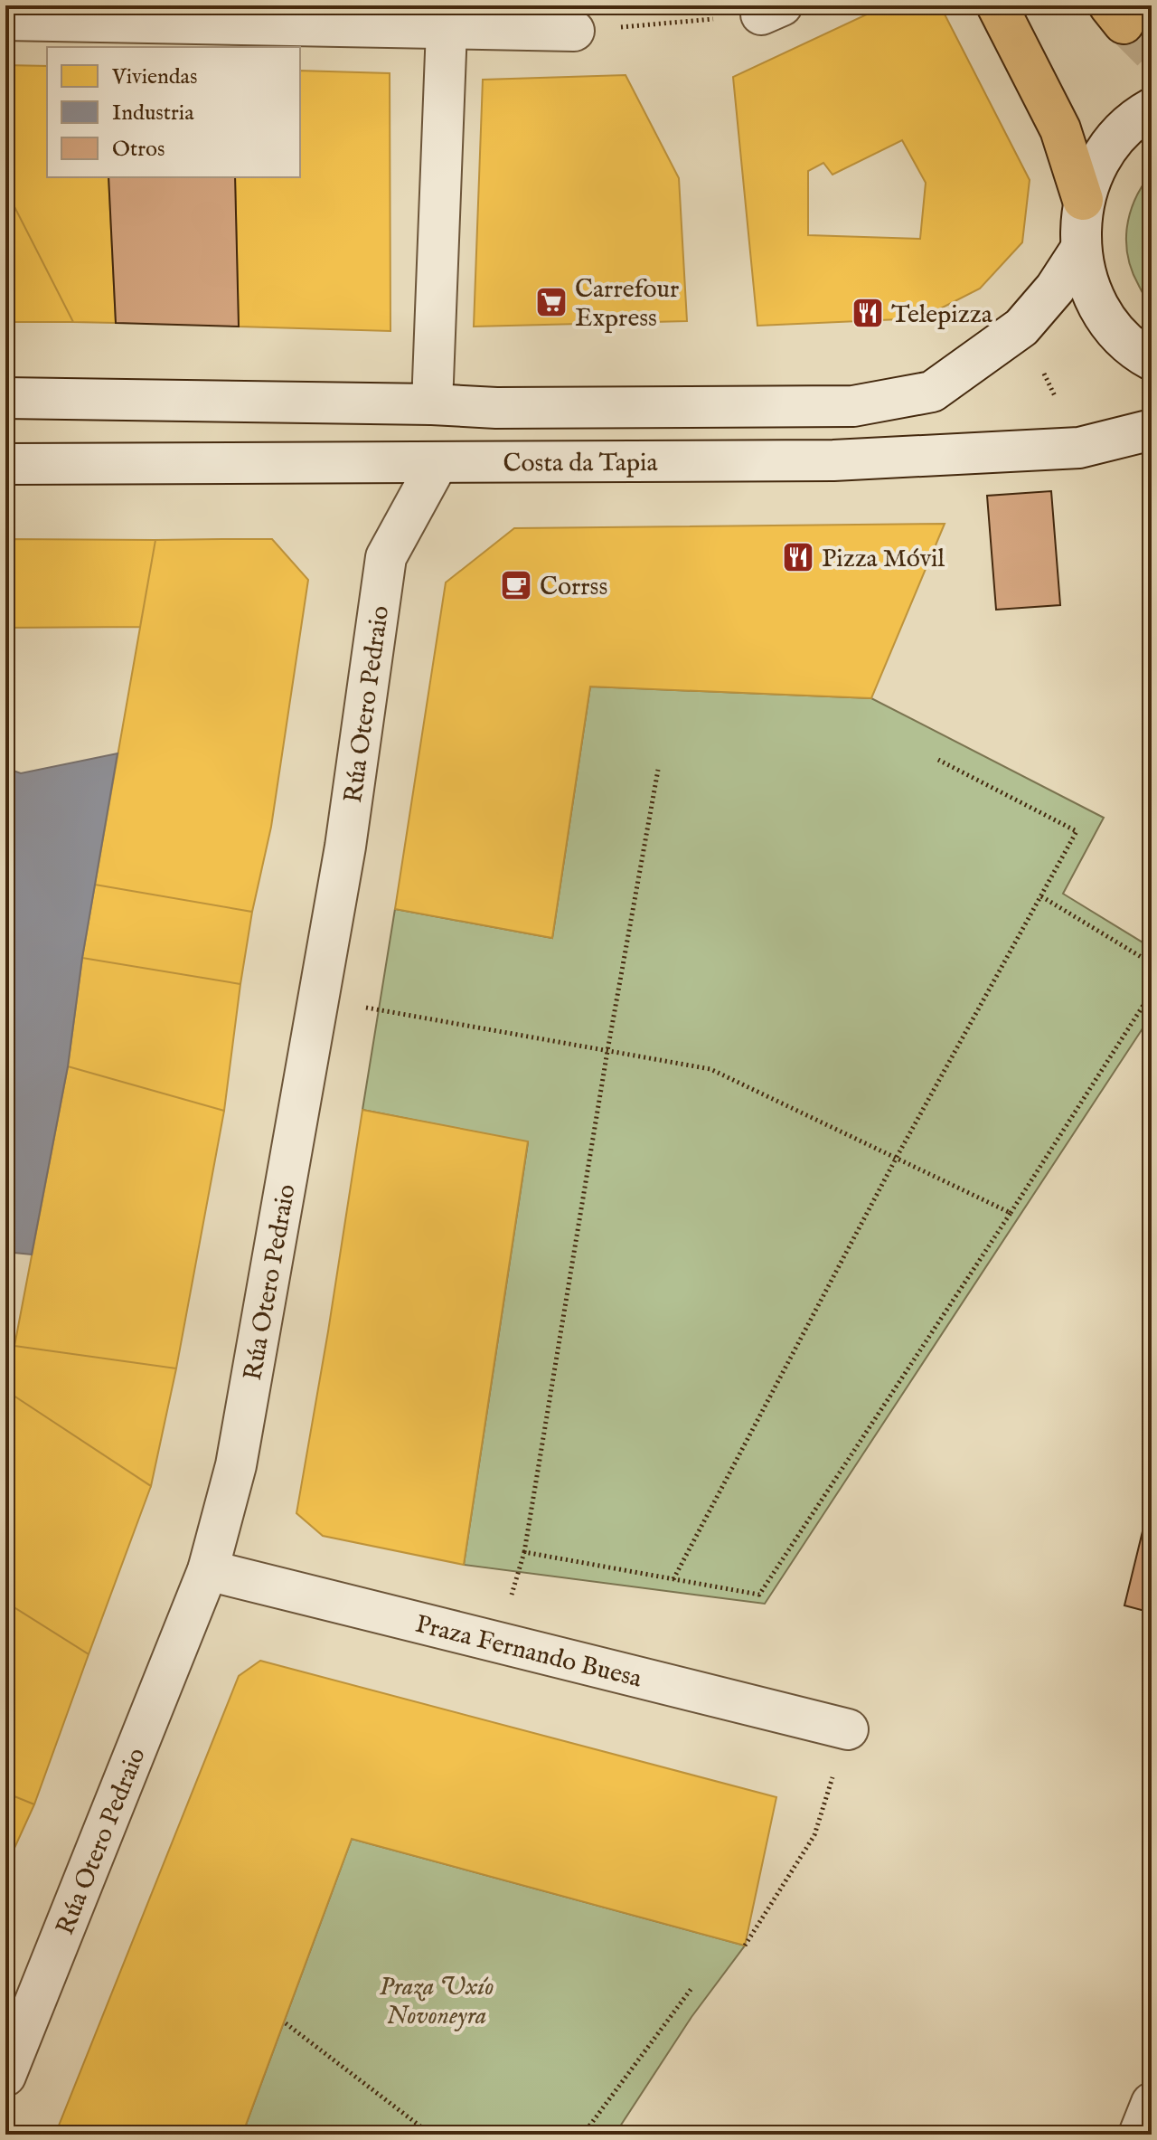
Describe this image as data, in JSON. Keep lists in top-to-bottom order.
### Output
{
  "streets": {
    "street": ["Costa da Tapia", "Rúa Otero Pedraio", "Praza Fernando Buesa"]
  },
  "crossings": [
    ["Costa da Tapia", "Rúa Otero Pedraio"],
    ["Rúa Otero Pedraio", "Praza Fernando Buesa"]
  ],
  "parks": ["Praza Uxío Novoneyra"],
  "places": {
    "supermarket": ["Carrefour Express"],
    "restaurant": ["Telepizza", "Pizza Móvil"],
    "cafe": ["Corrss"]
  },
  "legend": ["Viviendas", "Industria", "Otros"]
}
